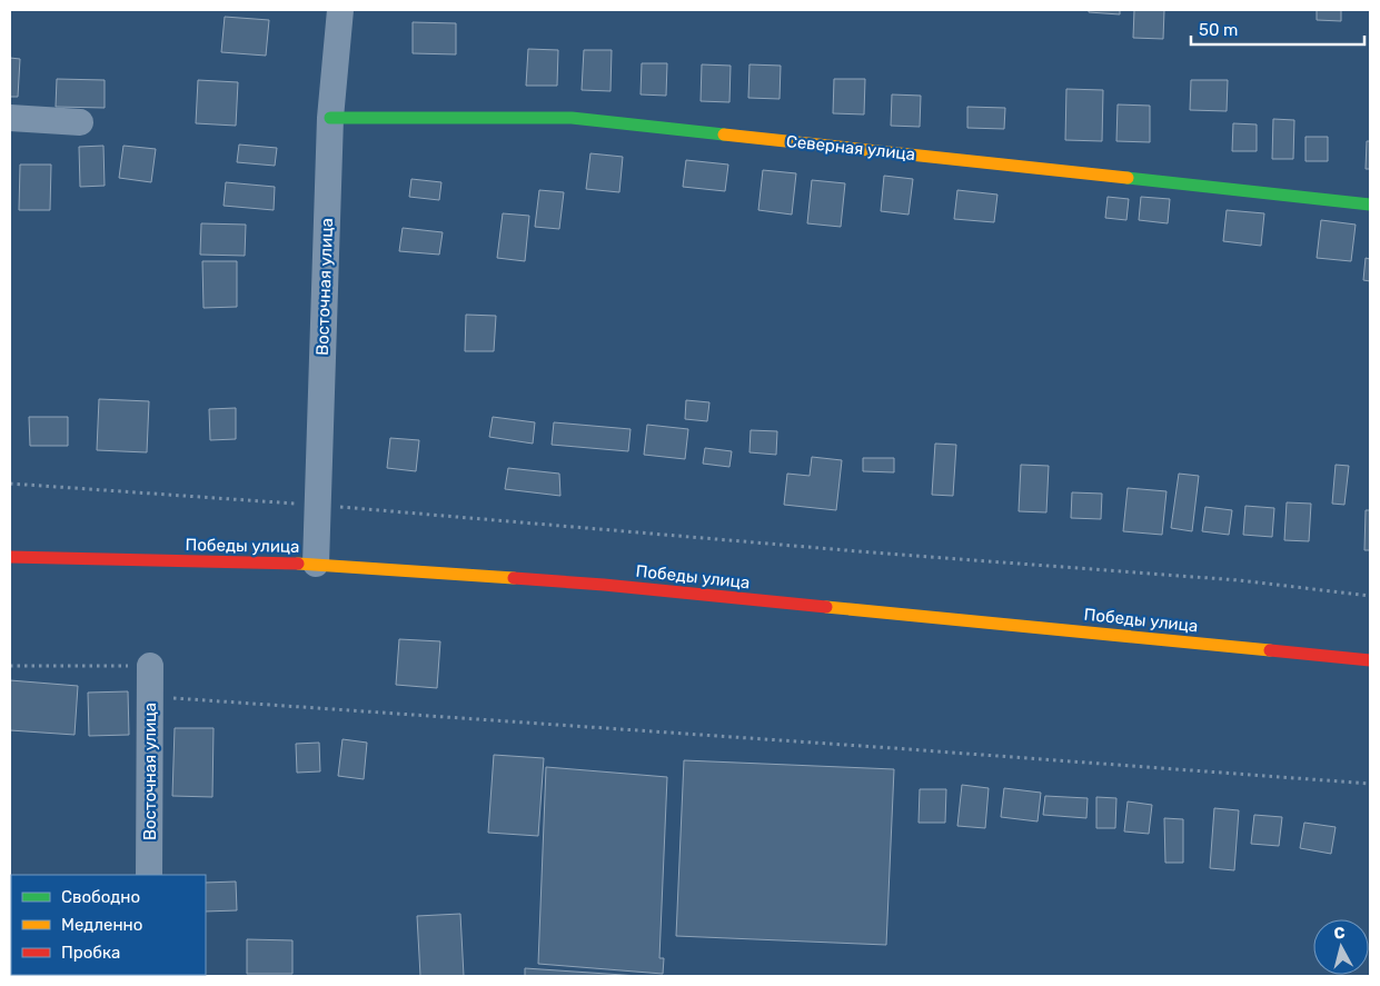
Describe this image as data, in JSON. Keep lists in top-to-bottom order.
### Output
{
  "streets": {
    "main road": ["Северная улица", "Победы улица"],
    "street": ["Восточная улица"]
  },
  "crossings": [
    ["Северная улица", "Восточная улица"],
    ["Восточная улица", "Победы улица"]
  ],
  "legend": ["Свободно", "Медленно", "Пробка"],
  "scale_bar": "50 m",
  "north": "top"
}
